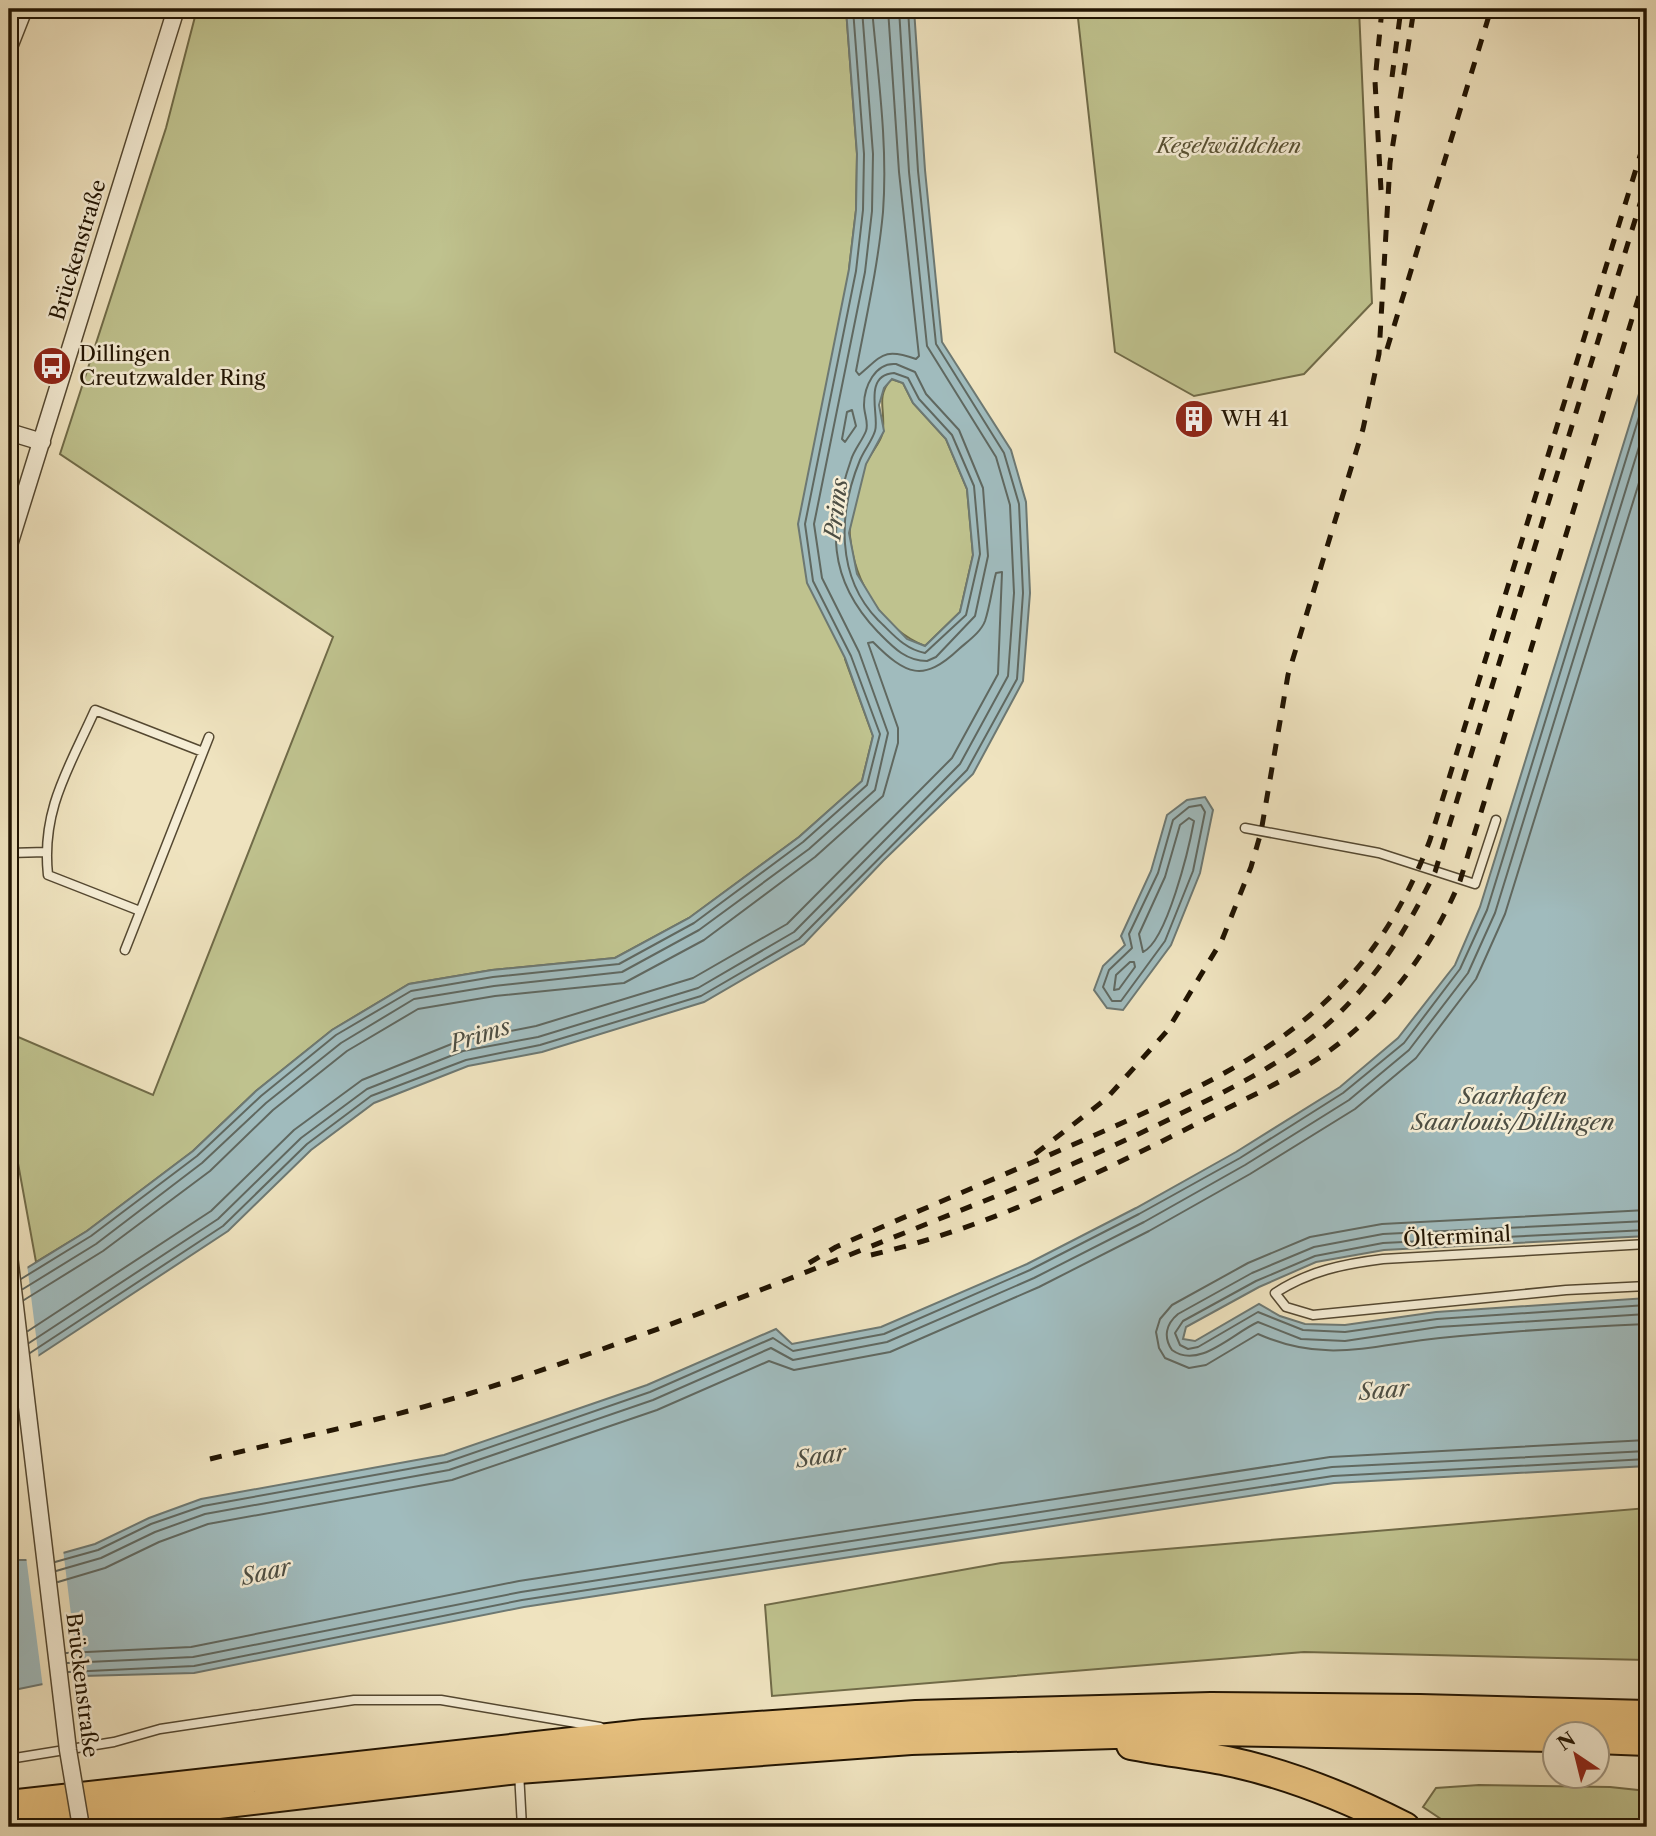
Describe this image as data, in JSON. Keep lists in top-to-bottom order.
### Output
{
  "streets": {
    "street": ["Brückenstraße"],
    "lane": ["Ölterminal"]
  },
  "water": ["Prims", "Saarhafen Saarlouis/Dillingen", "Saar"],
  "parks": ["Kegelwäldchen"],
  "places": {
    "bus stop": ["Dillingen Creutzwalder Ring"],
    "building": ["WH 41"]
  },
  "north": "top left"
}
